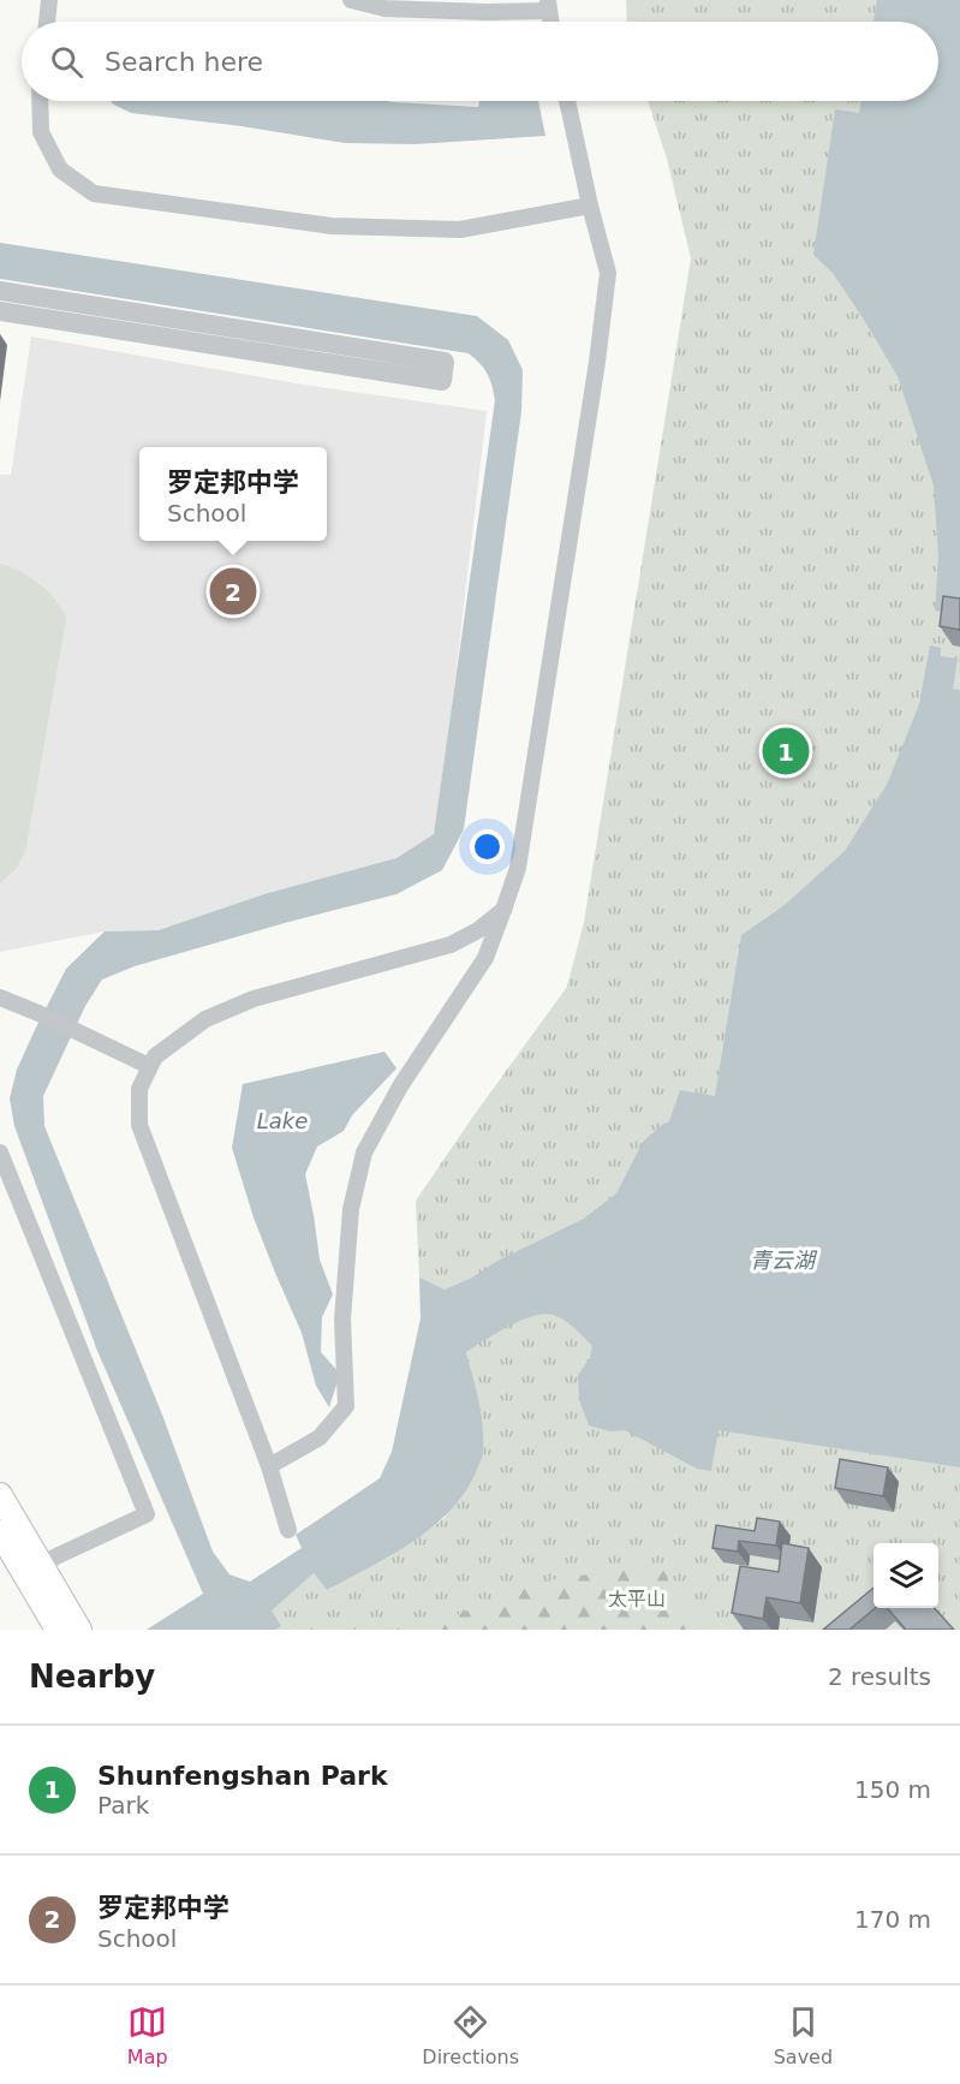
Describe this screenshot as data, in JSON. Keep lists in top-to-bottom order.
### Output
{
  "water": ["Lake", "青云湖"],
  "parks": ["太平山"],
  "page": {
    "search": "Search here",
    "popup": ["罗定邦中学", "School"],
    "pins": ["2", "1"],
    "heading": ["Nearby", "2 results"],
    "list": [
      {
        "mark": "1",
        "name": "Shunfengshan Park",
        "note": "Park",
        "value": "150 m"
      },
      {
        "mark": "2",
        "name": "罗定邦中学",
        "note": "School",
        "value": "170 m"
      }
    ],
    "nav": ["Map", "Directions", "Saved"]
  }
}
